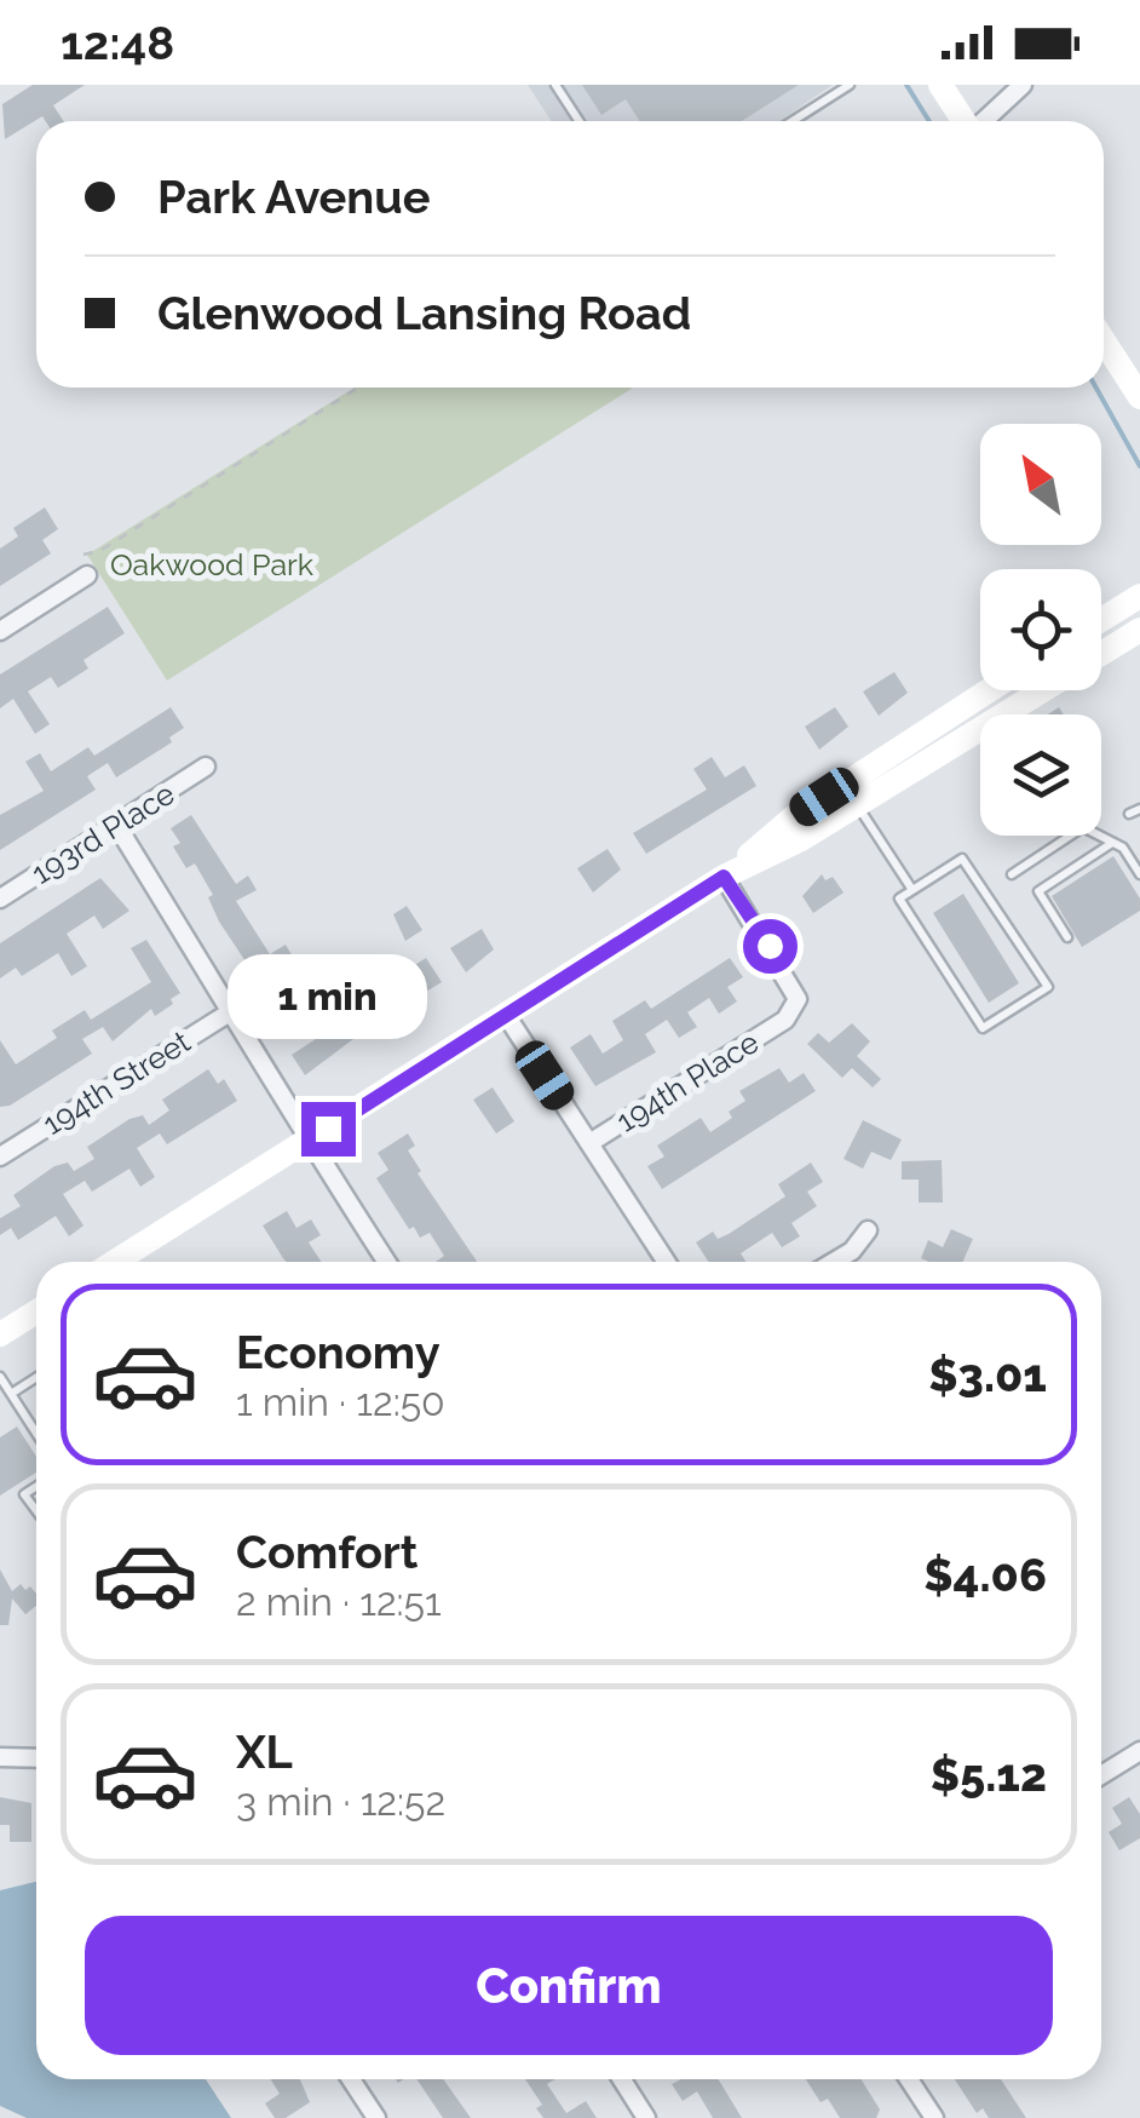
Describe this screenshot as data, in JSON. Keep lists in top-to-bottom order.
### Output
{
  "streets": {
    "street": ["193rd Place", "194th Place", "194th Street"]
  },
  "parks": ["Oakwood Park"],
  "north": "top left",
  "page": {
    "status": "12:48",
    "banner": ["Park Avenue", "Glenwood Lansing Road"],
    "bubble": "1 min",
    "list": [
      {
        "name": "Economy",
        "note": "1 min · 12:50",
        "value": "$3.01"
      },
      {
        "name": "Comfort",
        "note": "2 min · 12:51",
        "value": "$4.06"
      },
      {
        "name": "XL",
        "note": "3 min · 12:52",
        "value": "$5.12"
      }
    ],
    "buttons": "Confirm"
  }
}
